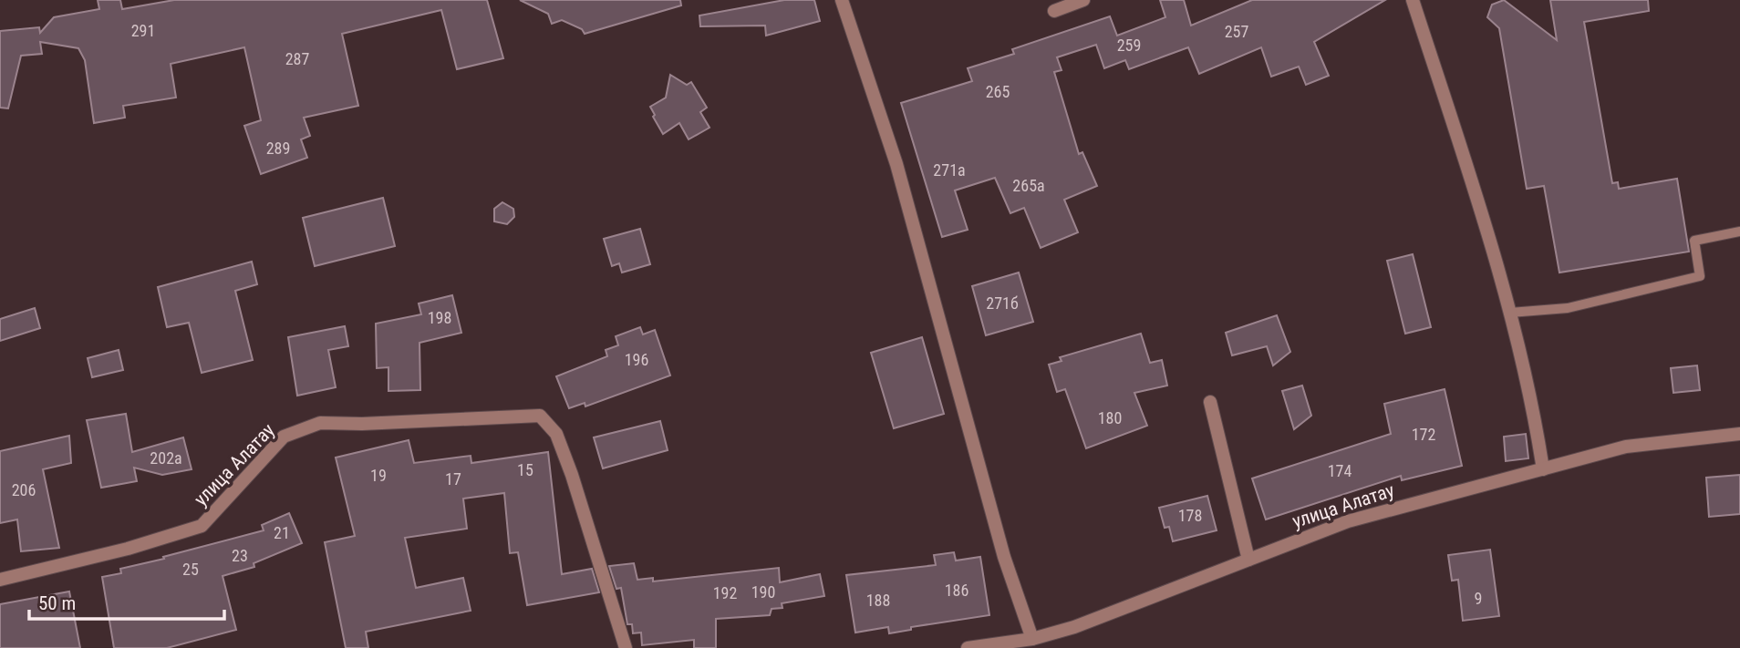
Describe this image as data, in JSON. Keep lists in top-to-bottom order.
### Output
{
  "streets": {
    "street": ["улица Алатау"]
  },
  "house_numbers": [
    "291",
    "257",
    "259",
    "287",
    "265",
    "289",
    "271а",
    "265а",
    "271б",
    "198",
    "196",
    "180",
    "172",
    "202а",
    "15",
    "174",
    "19",
    "17",
    "206",
    "178",
    "21",
    "23",
    "25",
    "186",
    "190",
    "192",
    "9",
    "188"
  ],
  "scale_bar": "50 m"
}
